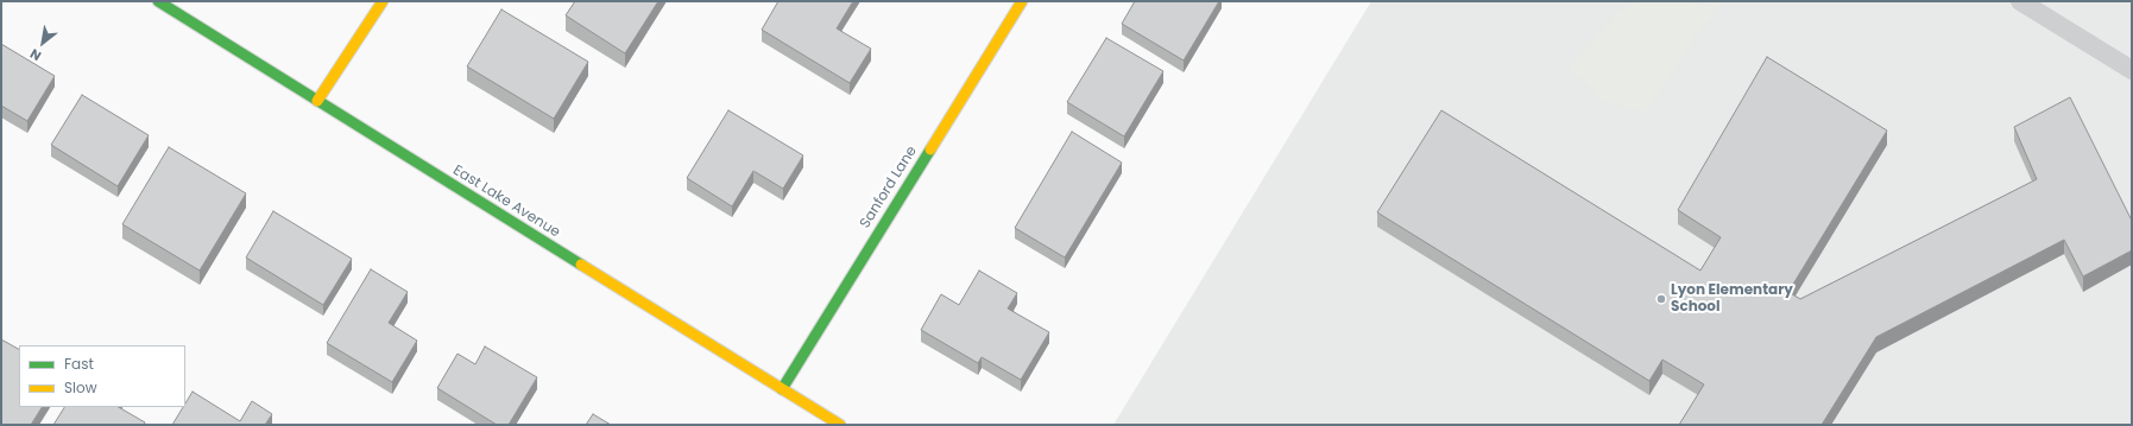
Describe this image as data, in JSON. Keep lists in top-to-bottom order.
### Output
{
  "streets": {
    "main road": ["Sanford Lane", "East Lake Avenue"]
  },
  "crossings": [
    ["Sanford Lane", "East Lake Avenue"]
  ],
  "places": ["Lyon Elementary School"],
  "legend": ["Fast", "Slow"],
  "north": "bottom left"
}
